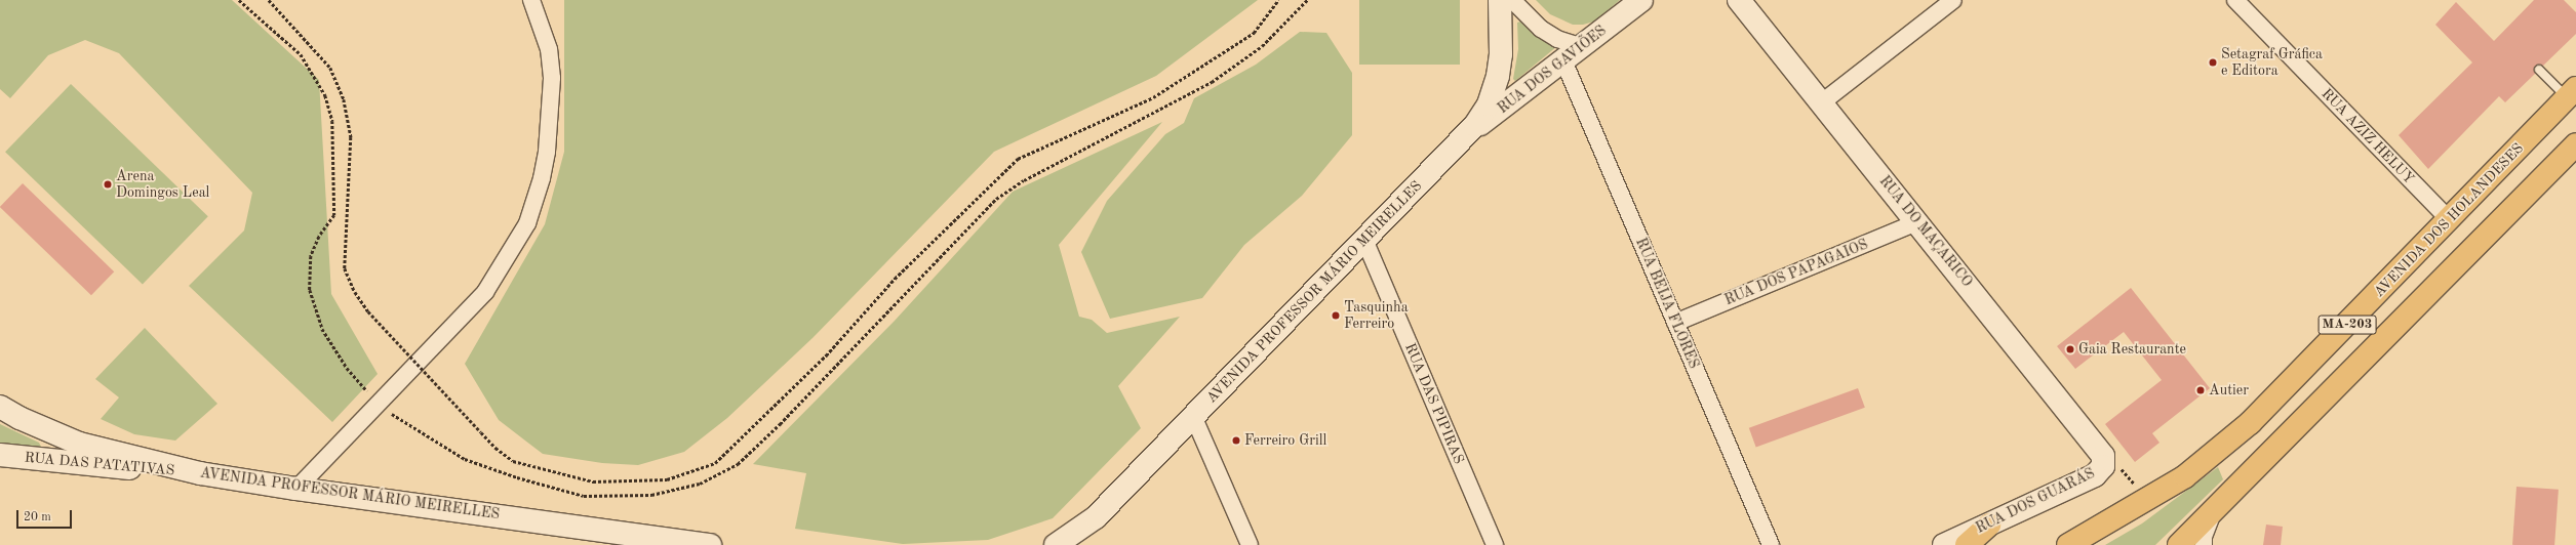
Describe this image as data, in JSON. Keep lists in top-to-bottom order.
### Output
{
  "streets": {
    "main road": [
      "RUA DOS GAVIÕES",
      "AVENIDA DOS HOLANDESES",
      "RUA DO MAÇARICO",
      "AVENIDA PROFESSOR MÁRIO MEIRELLES",
      "MA-203",
      "RUA DAS PATATIVAS",
      "RUA DOS GUARÁS"
    ],
    "street": [
      "RUA AZIZ HELUY",
      "RUA DOS PAPAGAIOS",
      "RUA BEIJA FLORES",
      "RUA DAS PIPIRAS"
    ]
  },
  "crossings": [
    ["RUA DOS GAVIÕES", "AVENIDA PROFESSOR MÁRIO MEIRELLES"],
    ["RUA DOS GAVIÕES", "RUA BEIJA FLORES"],
    ["RUA AZIZ HELUY", "AVENIDA DOS HOLANDESES"],
    ["RUA DO MAÇARICO", "RUA DOS PAPAGAIOS"],
    ["RUA DO MAÇARICO", "RUA DOS GUARÁS"],
    ["RUA DOS PAPAGAIOS", "RUA BEIJA FLORES"],
    ["AVENIDA PROFESSOR MÁRIO MEIRELLES", "RUA DAS PIPIRAS"],
    ["AVENIDA PROFESSOR MÁRIO MEIRELLES", "RUA DAS PATATIVAS"]
  ],
  "places": [
    "Setagraf Gráfica e Editora",
    "Arena Domingos Leal",
    "Tasquinha Ferreiro",
    "Gaia Restaurante",
    "Autier",
    "Ferreiro Grill"
  ],
  "scale_bar": "20 m"
}
